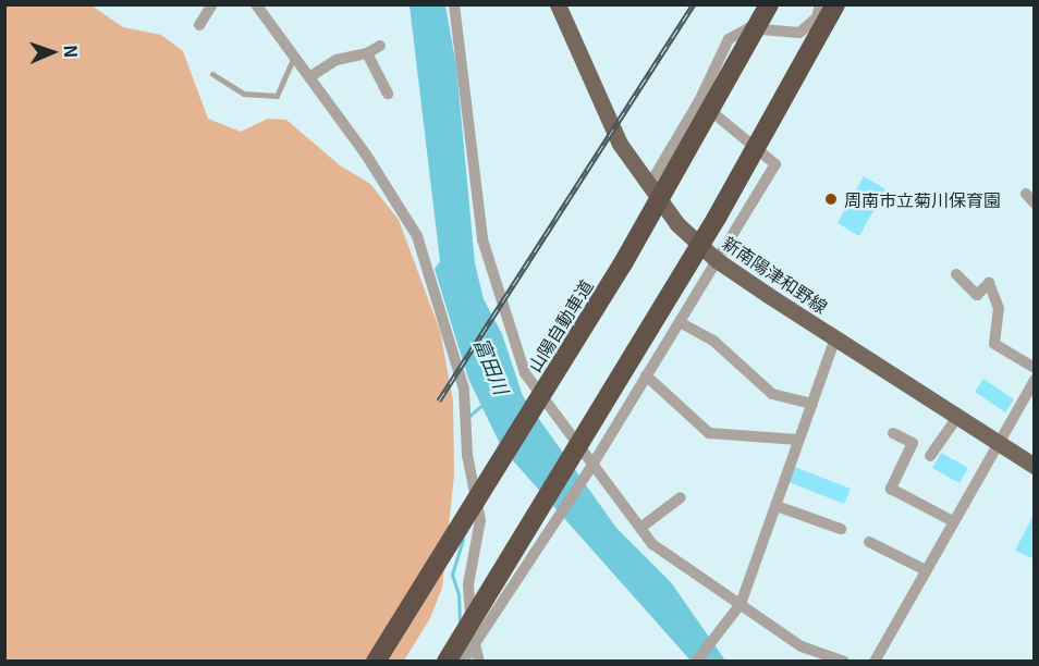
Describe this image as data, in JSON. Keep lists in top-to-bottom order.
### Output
{
  "streets": {
    "highway": ["山陽自動車道"],
    "main road": ["新南陽津和野線"]
  },
  "water": ["富田川"],
  "places": ["周南市立菊川保育園"],
  "north": "right"
}
